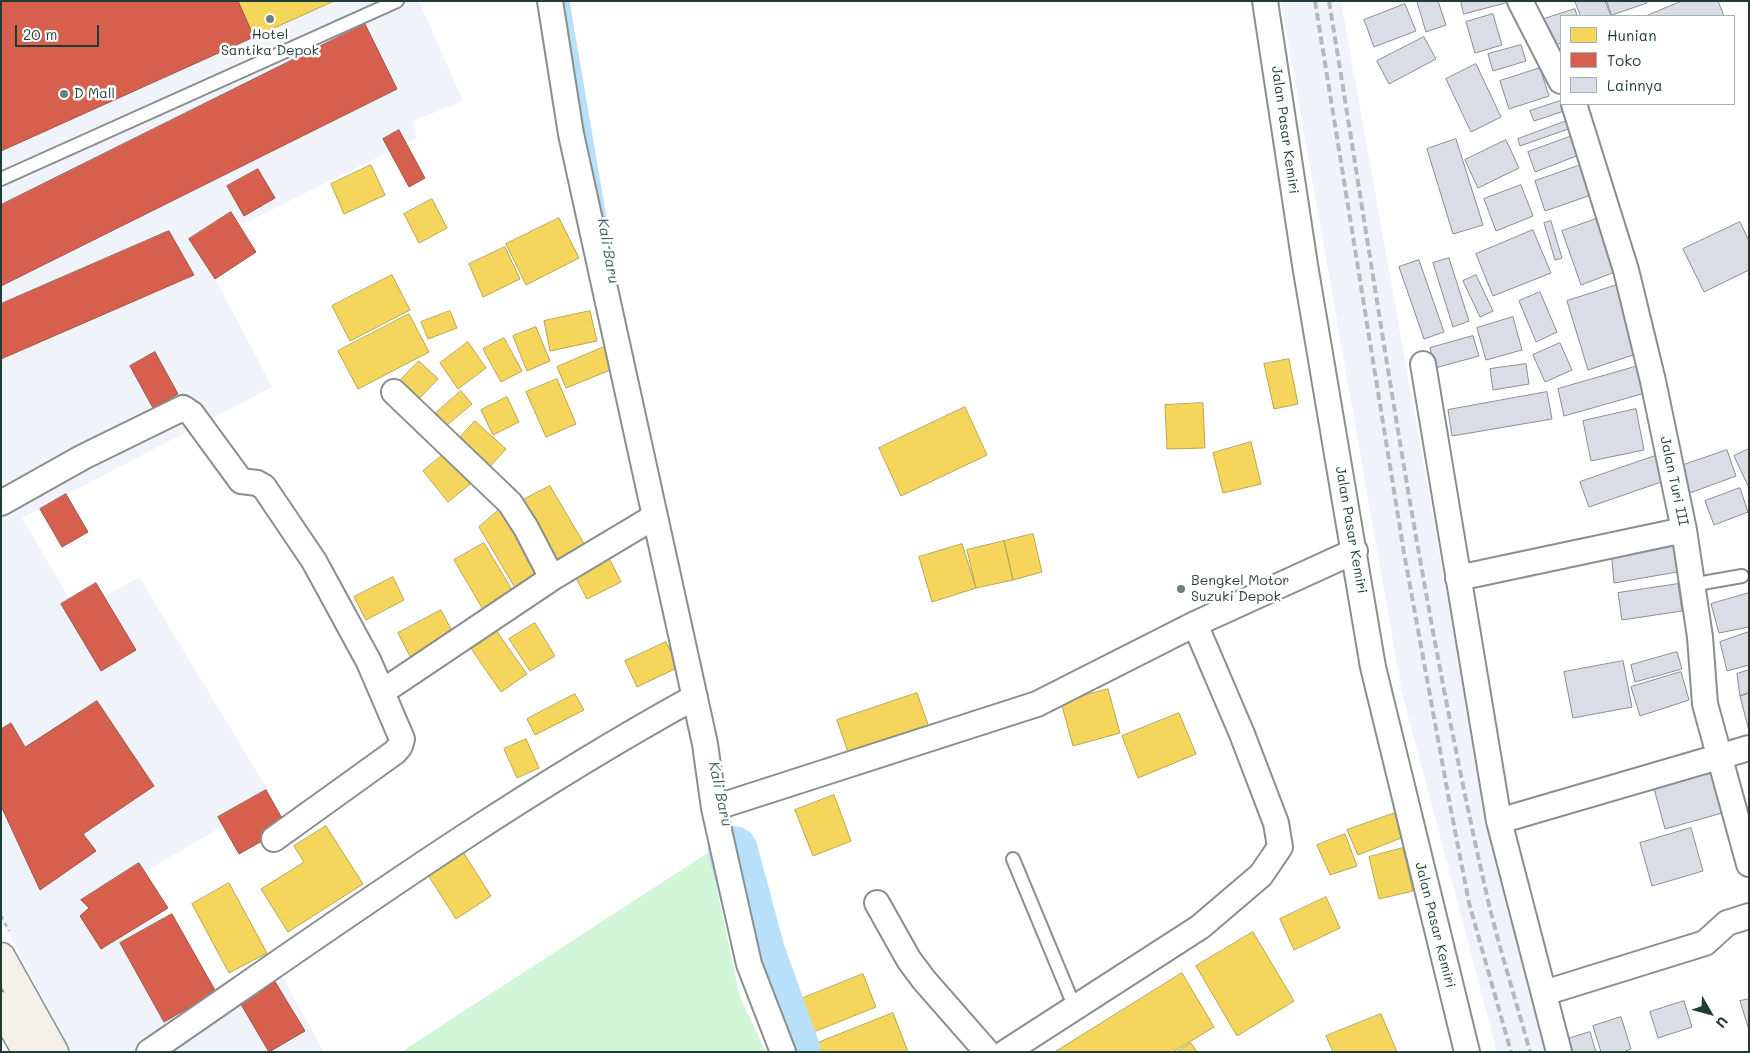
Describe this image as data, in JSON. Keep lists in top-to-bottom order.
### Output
{
  "streets": {
    "street": ["Jalan Pasar Kemiri", "Jalan Turi III"]
  },
  "water": ["Kali Baru"],
  "places": ["Hotel Santika Depok", "D Mall", "Bengkel Motor Suzuki Depok"],
  "legend": ["Hunian", "Toko", "Lainnya"],
  "scale_bar": "20 m",
  "north": "bottom right"
}
